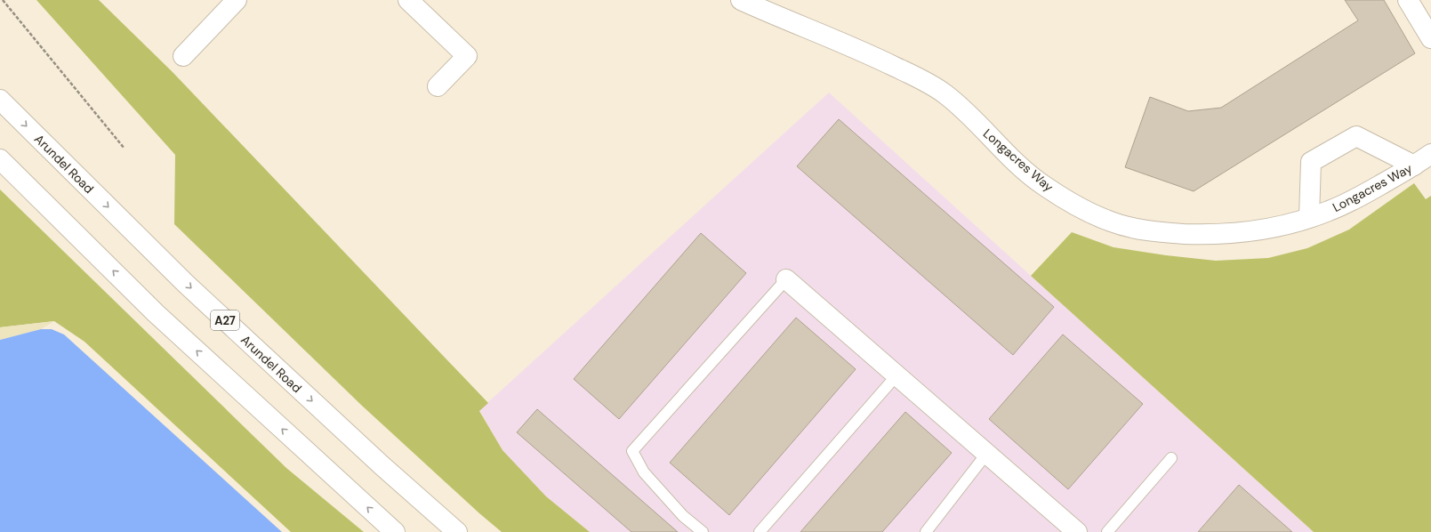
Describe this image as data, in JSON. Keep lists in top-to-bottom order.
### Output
{
  "streets": {
    "main road": ["Longacres Way", "Arundel Road", "A27"]
  }
}
